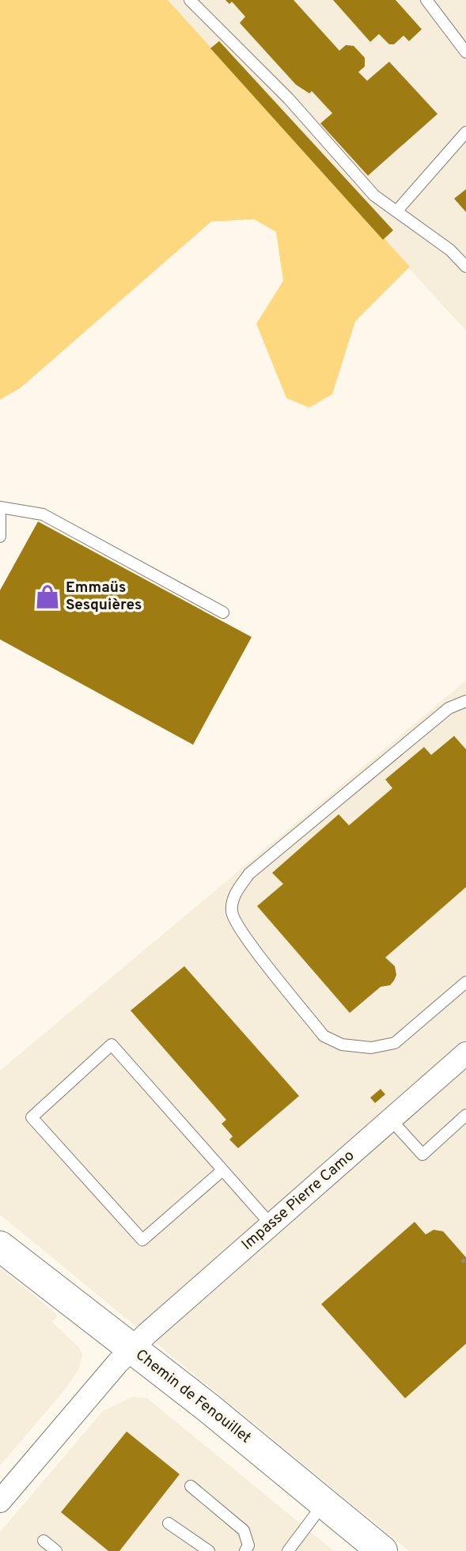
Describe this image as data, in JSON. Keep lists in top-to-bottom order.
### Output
{
  "streets": {
    "street": ["Impasse Pierre Camo", "Chemin de Fenouillet"]
  },
  "crossings": [
    ["Impasse Pierre Camo", "Chemin de Fenouillet"]
  ],
  "places": {
    "shop": ["Emmaüs Sesquières"]
  }
}
